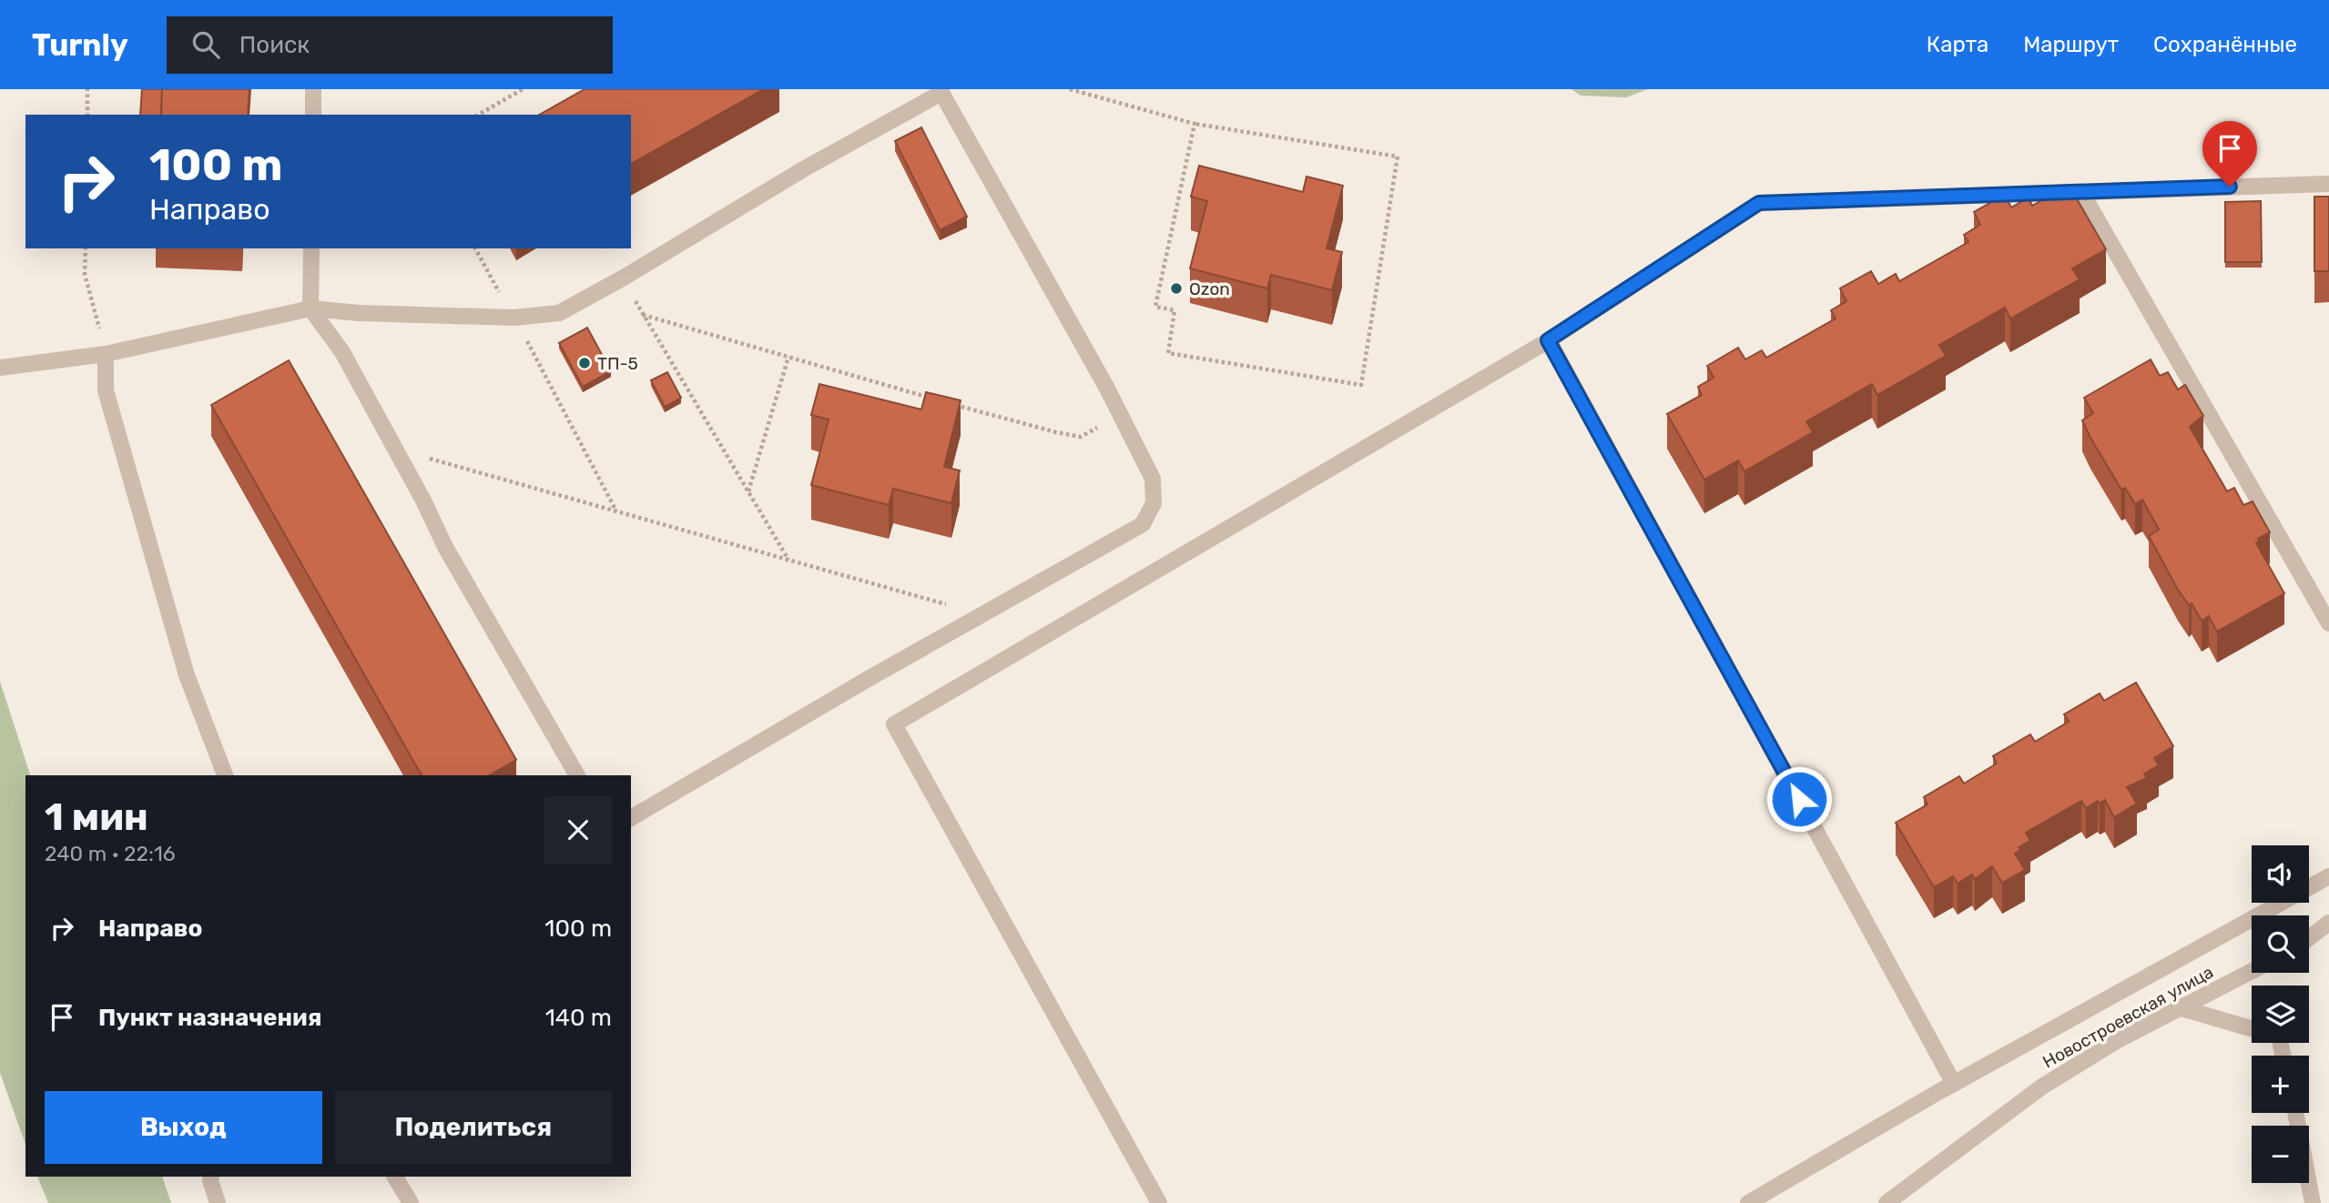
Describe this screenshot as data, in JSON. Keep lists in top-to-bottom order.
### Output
{
  "streets": {
    "street": ["Новостроевская улица"]
  },
  "places": ["Ozon", "ТП-5"],
  "page": {
    "header": "Turnly",
    "search": "Поиск",
    "nav": ["Карта", "Маршрут", "Сохранённые"],
    "turn": ["100 m", "Направо"],
    "heading": ["1 мин", "240 m · 22:16"],
    "map_buttons": ["+", "−"],
    "list": [
      {
        "name": "Направо",
        "value": "100 m"
      },
      {
        "name": "Пункт назначения",
        "value": "140 m"
      }
    ],
    "buttons": ["Выход", "Поделиться"]
  }
}
